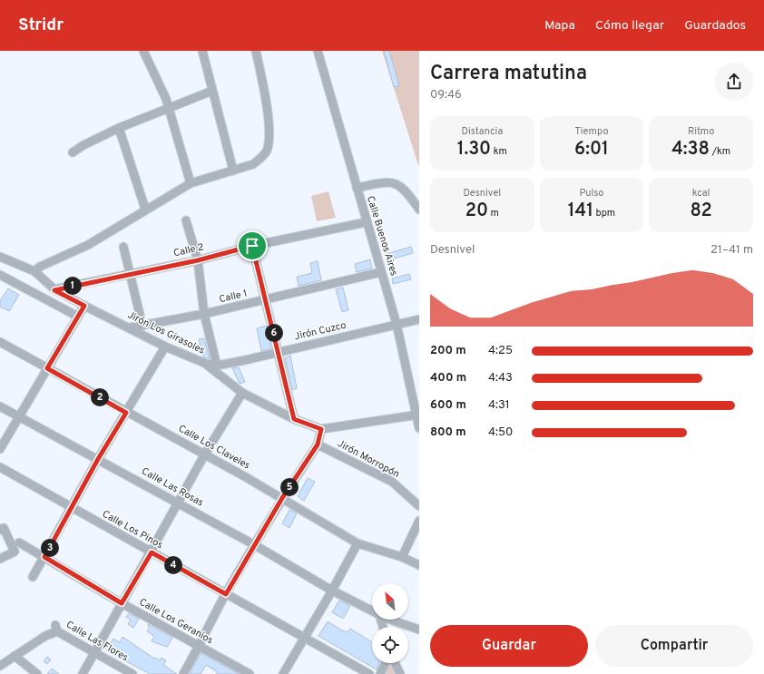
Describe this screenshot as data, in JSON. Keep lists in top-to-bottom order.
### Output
{
  "streets": {
    "street": [
      "Calle Buenos Aires",
      "Calle 2",
      "Calle 1",
      "Jirón Cuzco",
      "Jirón Los Girasoles",
      "Calle Los Claveles",
      "Jirón Morropón",
      "Calle Las Rosas",
      "Calle Los Pinos",
      "Calle Los Geranios",
      "Calle Las Flores"
    ]
  },
  "crossings": [
    ["Calle Buenos Aires", "Calle 2"],
    ["Calle Buenos Aires", "Calle 1"],
    ["Calle Buenos Aires", "Jirón Cuzco"],
    ["Calle 2", "Jirón Los Girasoles"],
    ["Calle 1", "Jirón Los Girasoles"],
    ["Jirón Cuzco", "Jirón Los Girasoles"]
  ],
  "north": "top left",
  "page": {
    "header": "Stridr",
    "nav": ["Mapa", "Cómo llegar", "Guardados"],
    "heading": ["Carrera matutina", "09:46"],
    "stats": [
      ["Distancia", "1.30 km"],
      ["Tiempo", "6:01"],
      ["Ritmo", "4:38 /km"],
      ["Desnivel", "20 m"],
      ["Pulso", "141 bpm"],
      ["kcal", "82"]
    ],
    "chart": ["Desnivel", "21–41 m"],
    "pins": [
      "1",
      "6",
      "2",
      "5",
      "3",
      "4"
    ],
    "list": [
      {
        "name": "200 m",
        "note": "4:25"
      },
      {
        "name": "400 m",
        "note": "4:43"
      },
      {
        "name": "600 m",
        "note": "4:31"
      },
      {
        "name": "800 m",
        "note": "4:50"
      }
    ],
    "buttons": ["Guardar", "Compartir"]
  }
}
